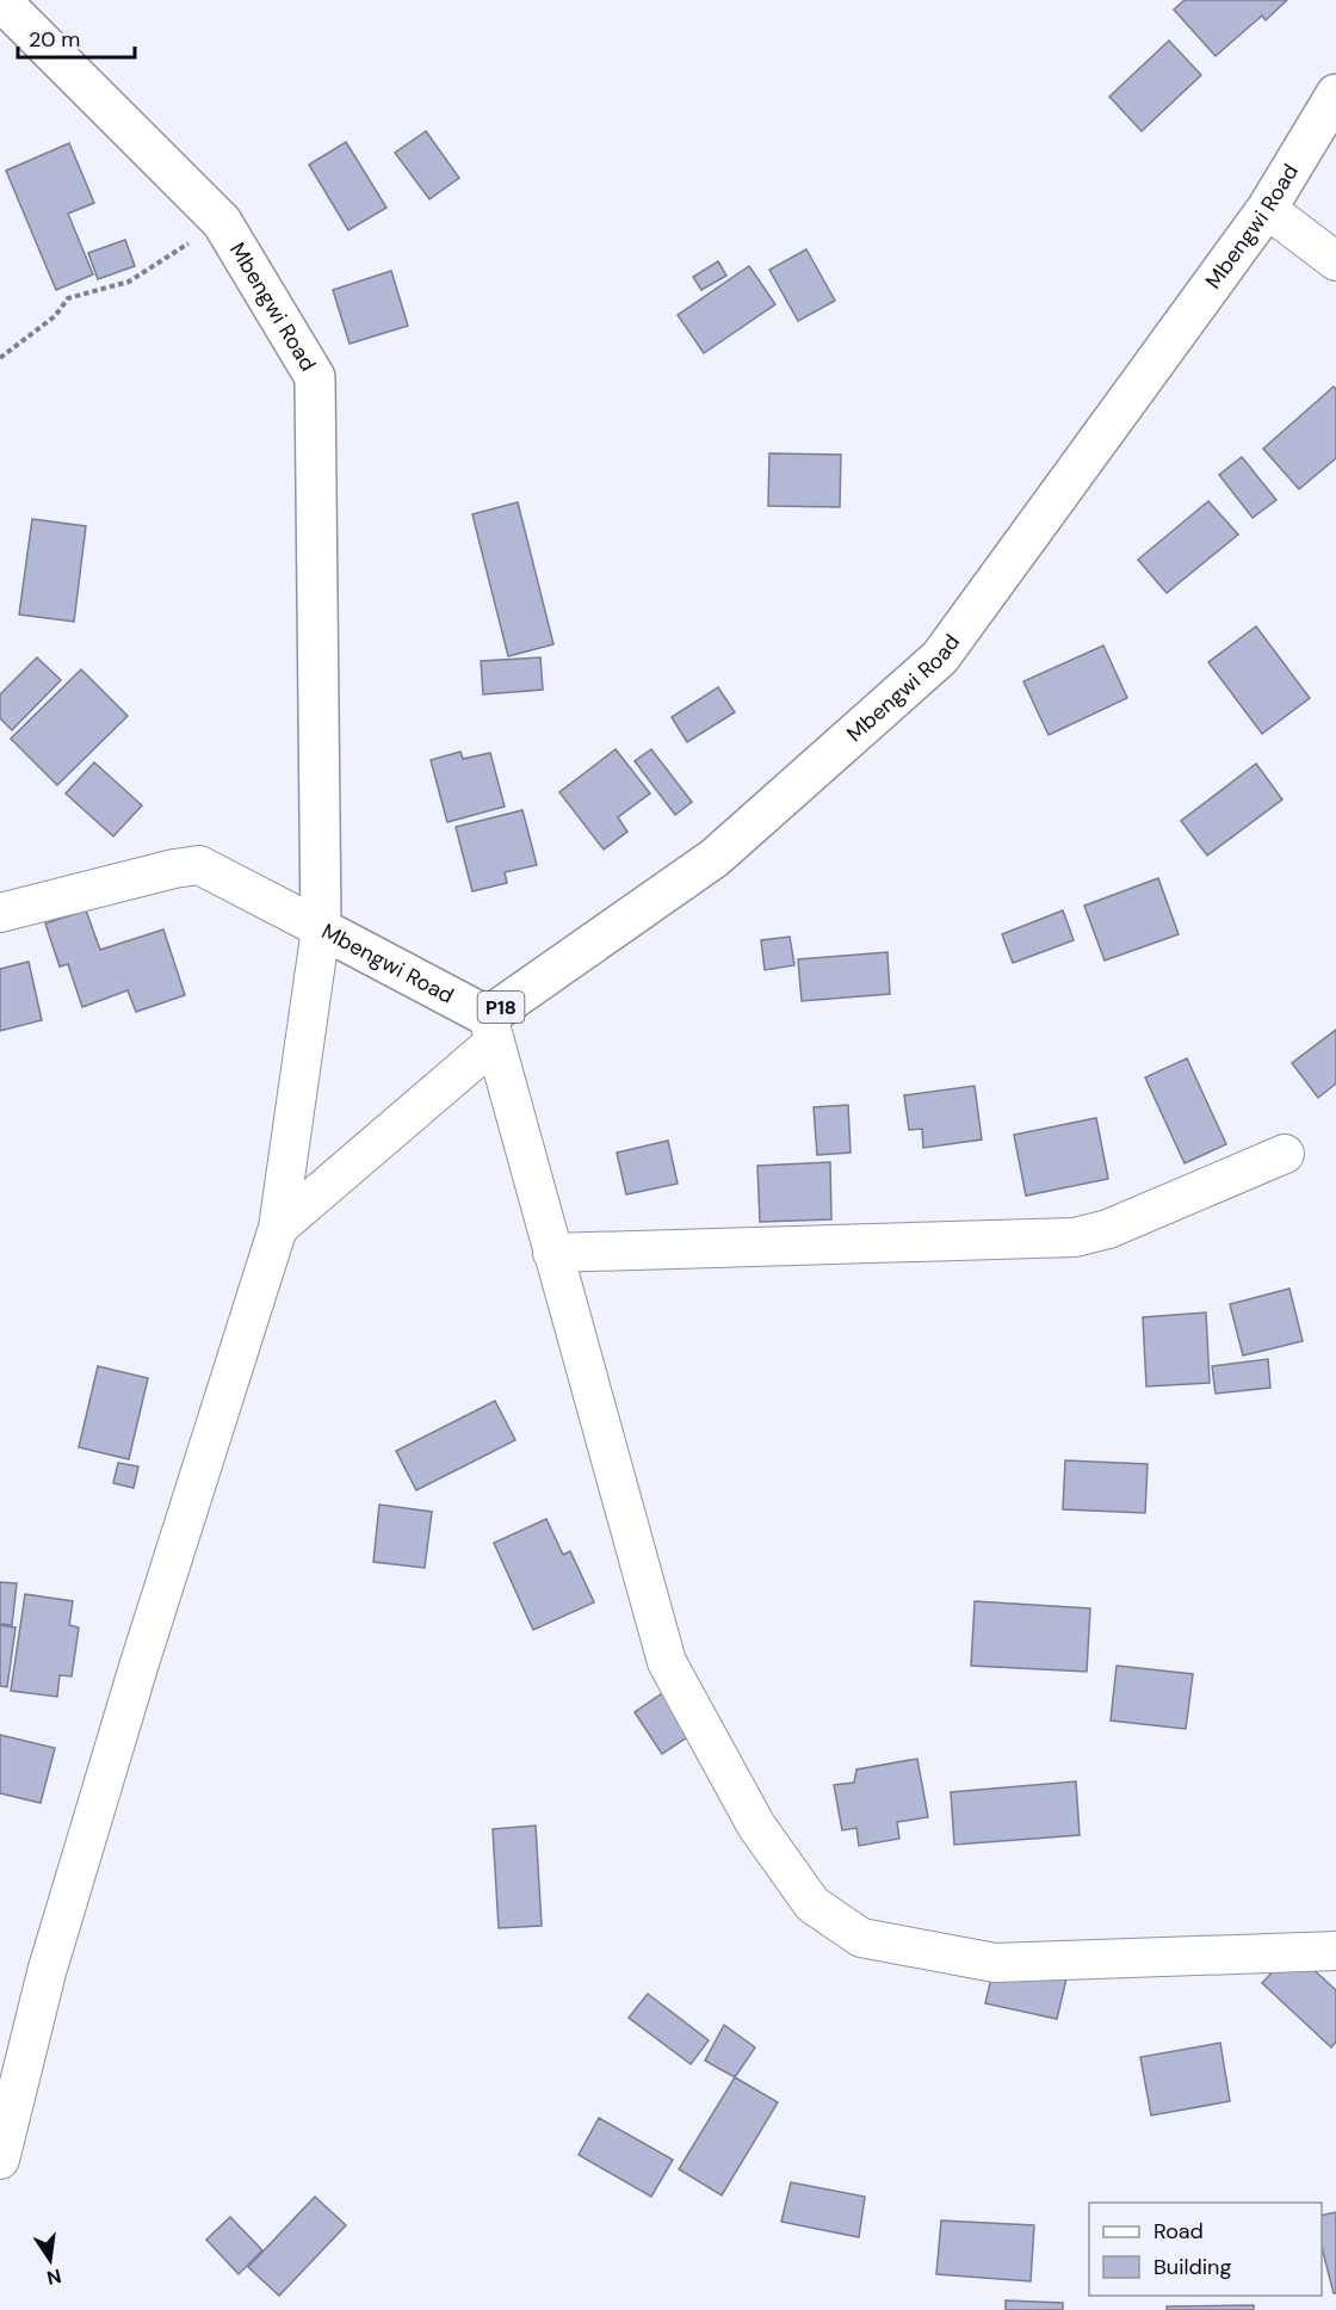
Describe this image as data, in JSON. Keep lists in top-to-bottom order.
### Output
{
  "streets": {
    "main road": ["Mbengwi Road", "P18"]
  },
  "legend": ["Road", "Building"],
  "scale_bar": "20 m",
  "north": "bottom"
}
